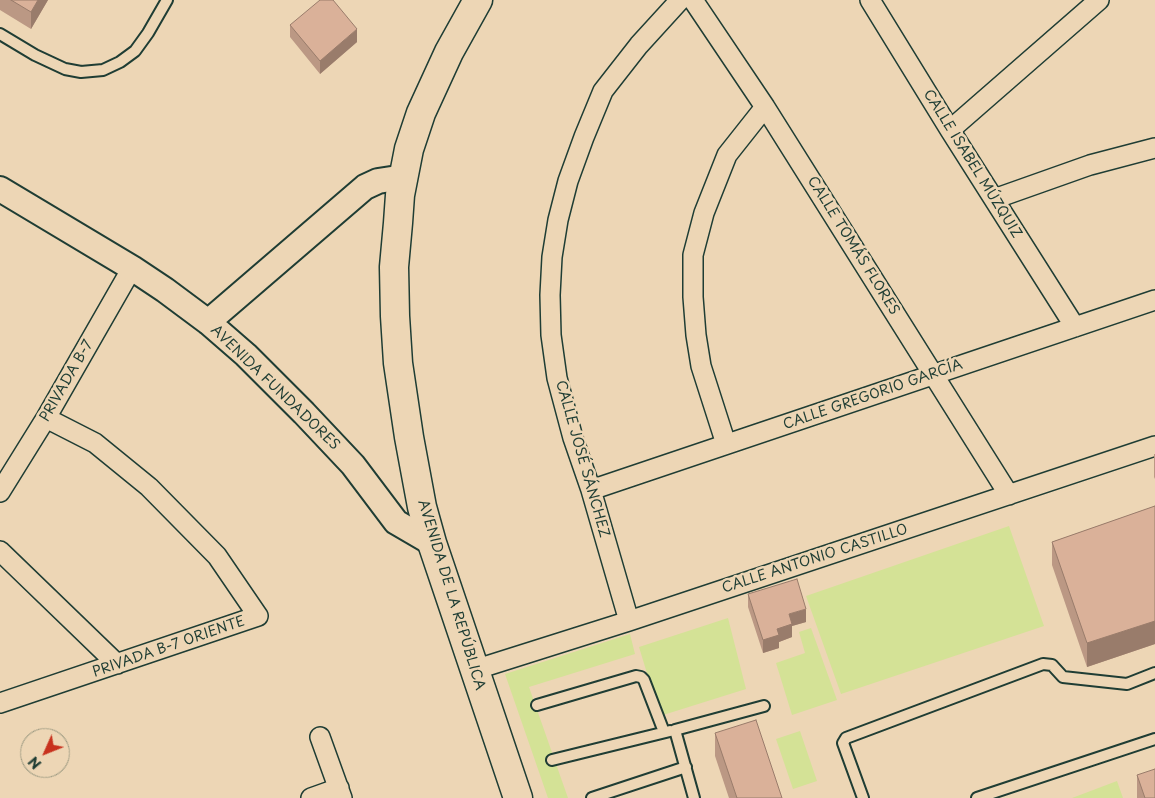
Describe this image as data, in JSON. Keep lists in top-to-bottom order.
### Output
{
  "streets": {
    "main road": ["AVENIDA DE LA REPÚBLICA"],
    "street": [
      "CALLE ISABEL MÚZQUIZ",
      "CALLE TOMÁS FLORES",
      "PRIVADA B-7",
      "AVENIDA FUNDADORES",
      "CALLE GREGORIO GARCÍA",
      "CALLE JOSÉ SÁNCHEZ",
      "CALLE ANTONIO CASTILLO",
      "PRIVADA B-7 ORIENTE"
    ]
  },
  "crossings": [
    ["CALLE ISABEL MÚZQUIZ", "CALLE GREGORIO GARCÍA"],
    ["CALLE TOMÁS FLORES", "CALLE GREGORIO GARCÍA"],
    ["CALLE TOMÁS FLORES", "CALLE ANTONIO CASTILLO"],
    ["PRIVADA B-7", "AVENIDA FUNDADORES"],
    ["PRIVADA B-7", "PRIVADA B-7 ORIENTE"],
    ["AVENIDA FUNDADORES", "AVENIDA DE LA REPÚBLICA"],
    ["CALLE GREGORIO GARCÍA", "CALLE JOSÉ SÁNCHEZ"],
    ["CALLE JOSÉ SÁNCHEZ", "CALLE ANTONIO CASTILLO"],
    ["CALLE ANTONIO CASTILLO", "AVENIDA DE LA REPÚBLICA"]
  ],
  "north": "bottom left"
}
